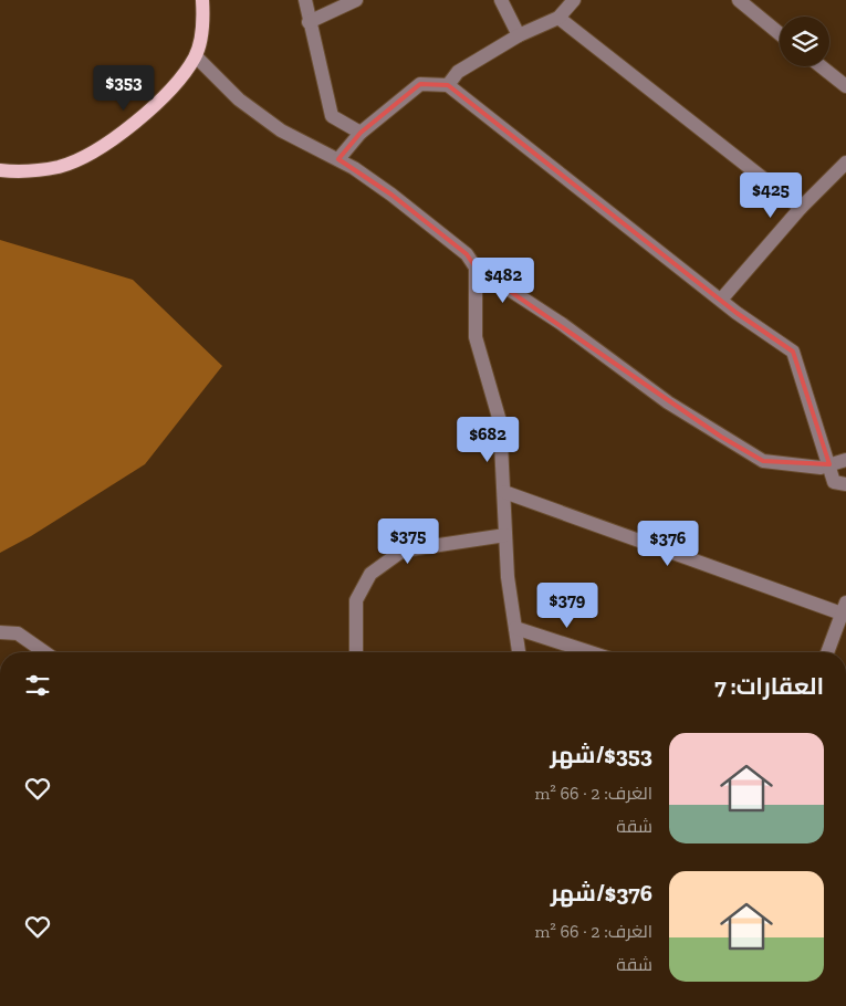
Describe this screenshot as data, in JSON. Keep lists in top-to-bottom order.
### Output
{
  "page": {
    "price": [
      "$353",
      "$425",
      "$482",
      "$682",
      "$375",
      "$376",
      "$379"
    ],
    "heading": "العقارات: 7",
    "list": [
      {
        "name": "$353/شهر",
        "note": "الغرف: 2 · 66 m² · شقة"
      },
      {
        "name": "$376/شهر",
        "note": "الغرف: 2 · 66 m² · شقة"
      }
    ]
  }
}
